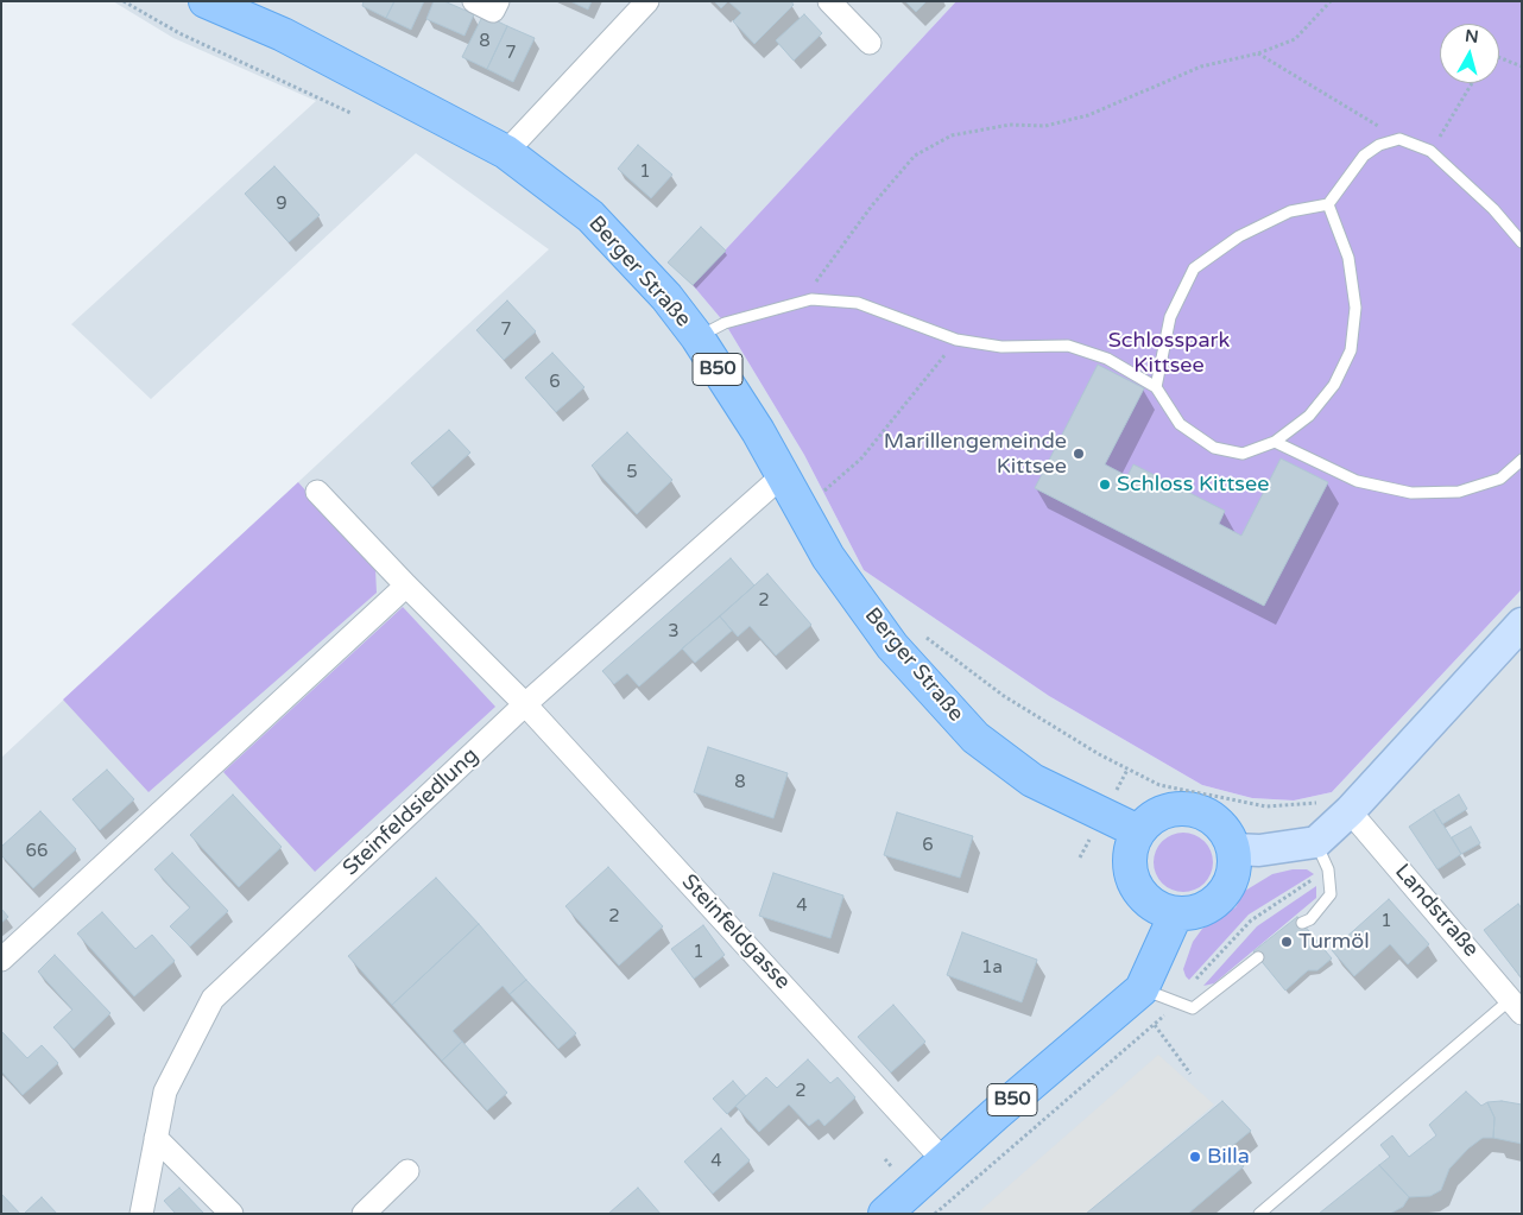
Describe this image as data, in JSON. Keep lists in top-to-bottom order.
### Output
{
  "streets": {
    "main road": ["Berger Straße", "B50"],
    "street": ["Steinfeldsiedlung", "Landstraße", "Steinfeldgasse"]
  },
  "crossings": [
    ["Berger Straße", "B50"],
    ["Berger Straße", "Steinfeldsiedlung"],
    ["B50", "Steinfeldgasse"],
    ["Steinfeldsiedlung", "Steinfeldgasse"]
  ],
  "parks": ["Schlosspark Kittsee"],
  "places": [
    "Marillengemeinde Kittsee",
    "Schloss Kittsee",
    "Turmöl",
    "Billa"
  ],
  "house_numbers": [
    "8",
    "7",
    "1",
    "9",
    "7",
    "6",
    "5",
    "2",
    "3",
    "8",
    "6",
    "66",
    "4",
    "2",
    "1",
    "1",
    "1a",
    "2",
    "4"
  ],
  "north": "top"
}
